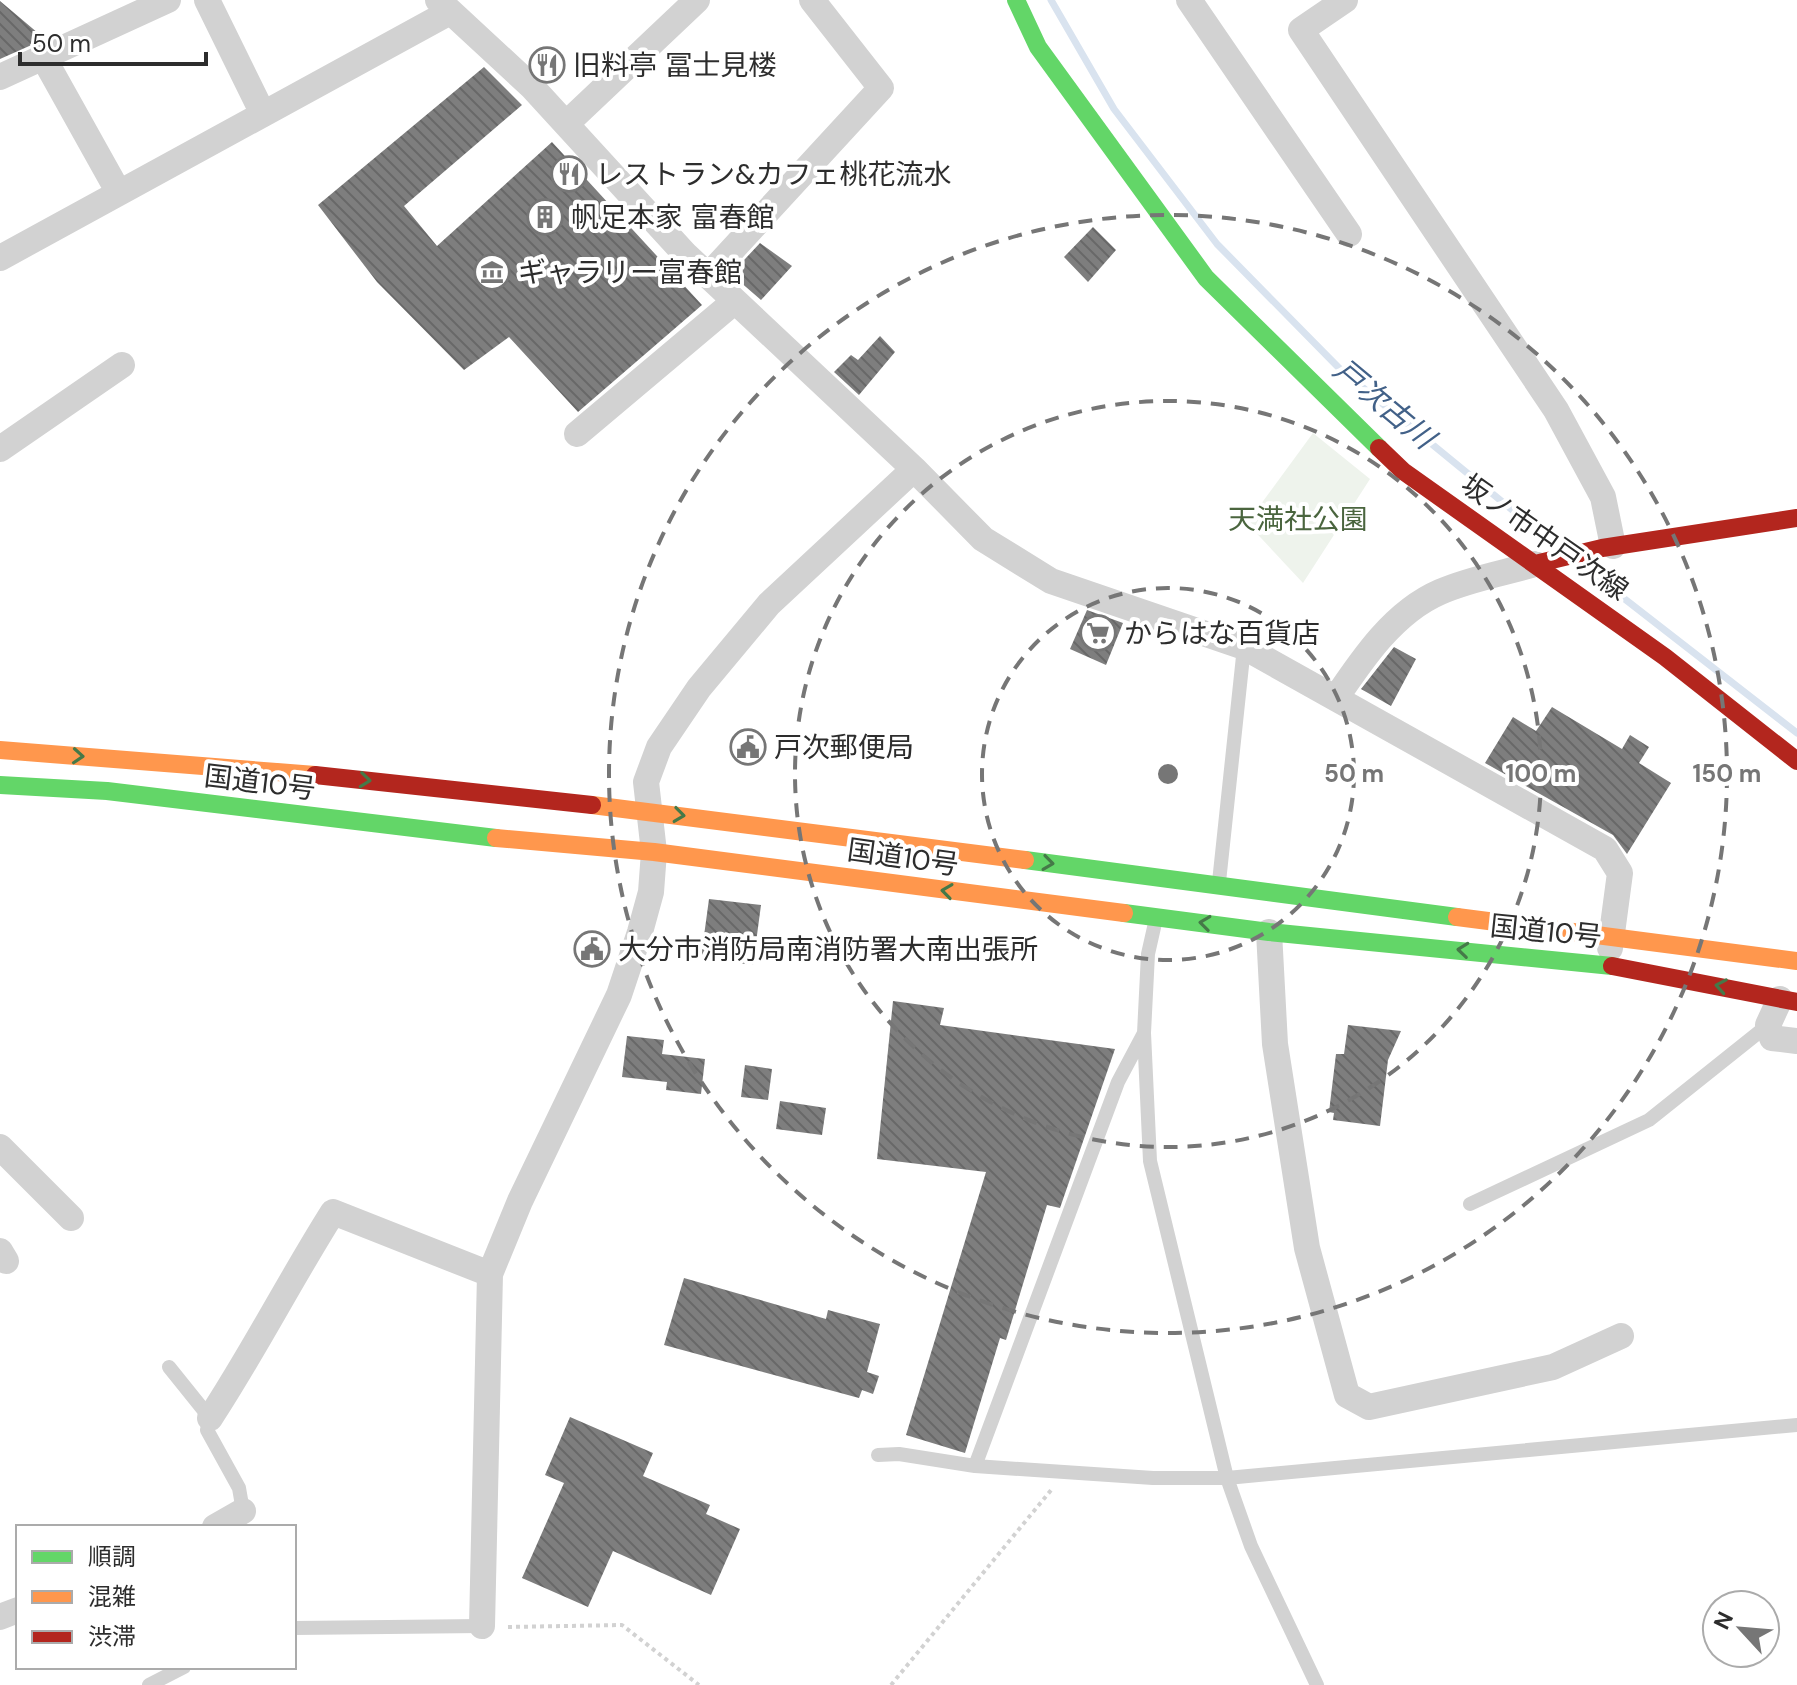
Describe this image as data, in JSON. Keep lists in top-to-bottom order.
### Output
{
  "streets": {
    "main road": ["坂ノ市中戸次線", "国道10号"]
  },
  "water": ["戸次古川"],
  "parks": ["天満社公園"],
  "places": {
    "restaurant": ["旧料亭 冨士見楼", "レストラン&カフェ桃花流水"],
    "building": ["帆足本家 富春館"],
    "museum": ["ギャラリー富春館"],
    "supermarket": ["からはな百貨店"],
    "public building": ["戸次郵便局", "大分市消防局南消防署大南出張所"]
  },
  "legend": ["順調", "混雑", "渋滞"],
  "scale_bar": "50 m",
  "north": "top left",
  "rings": ["50 m", "100 m", "150 m"]
}
